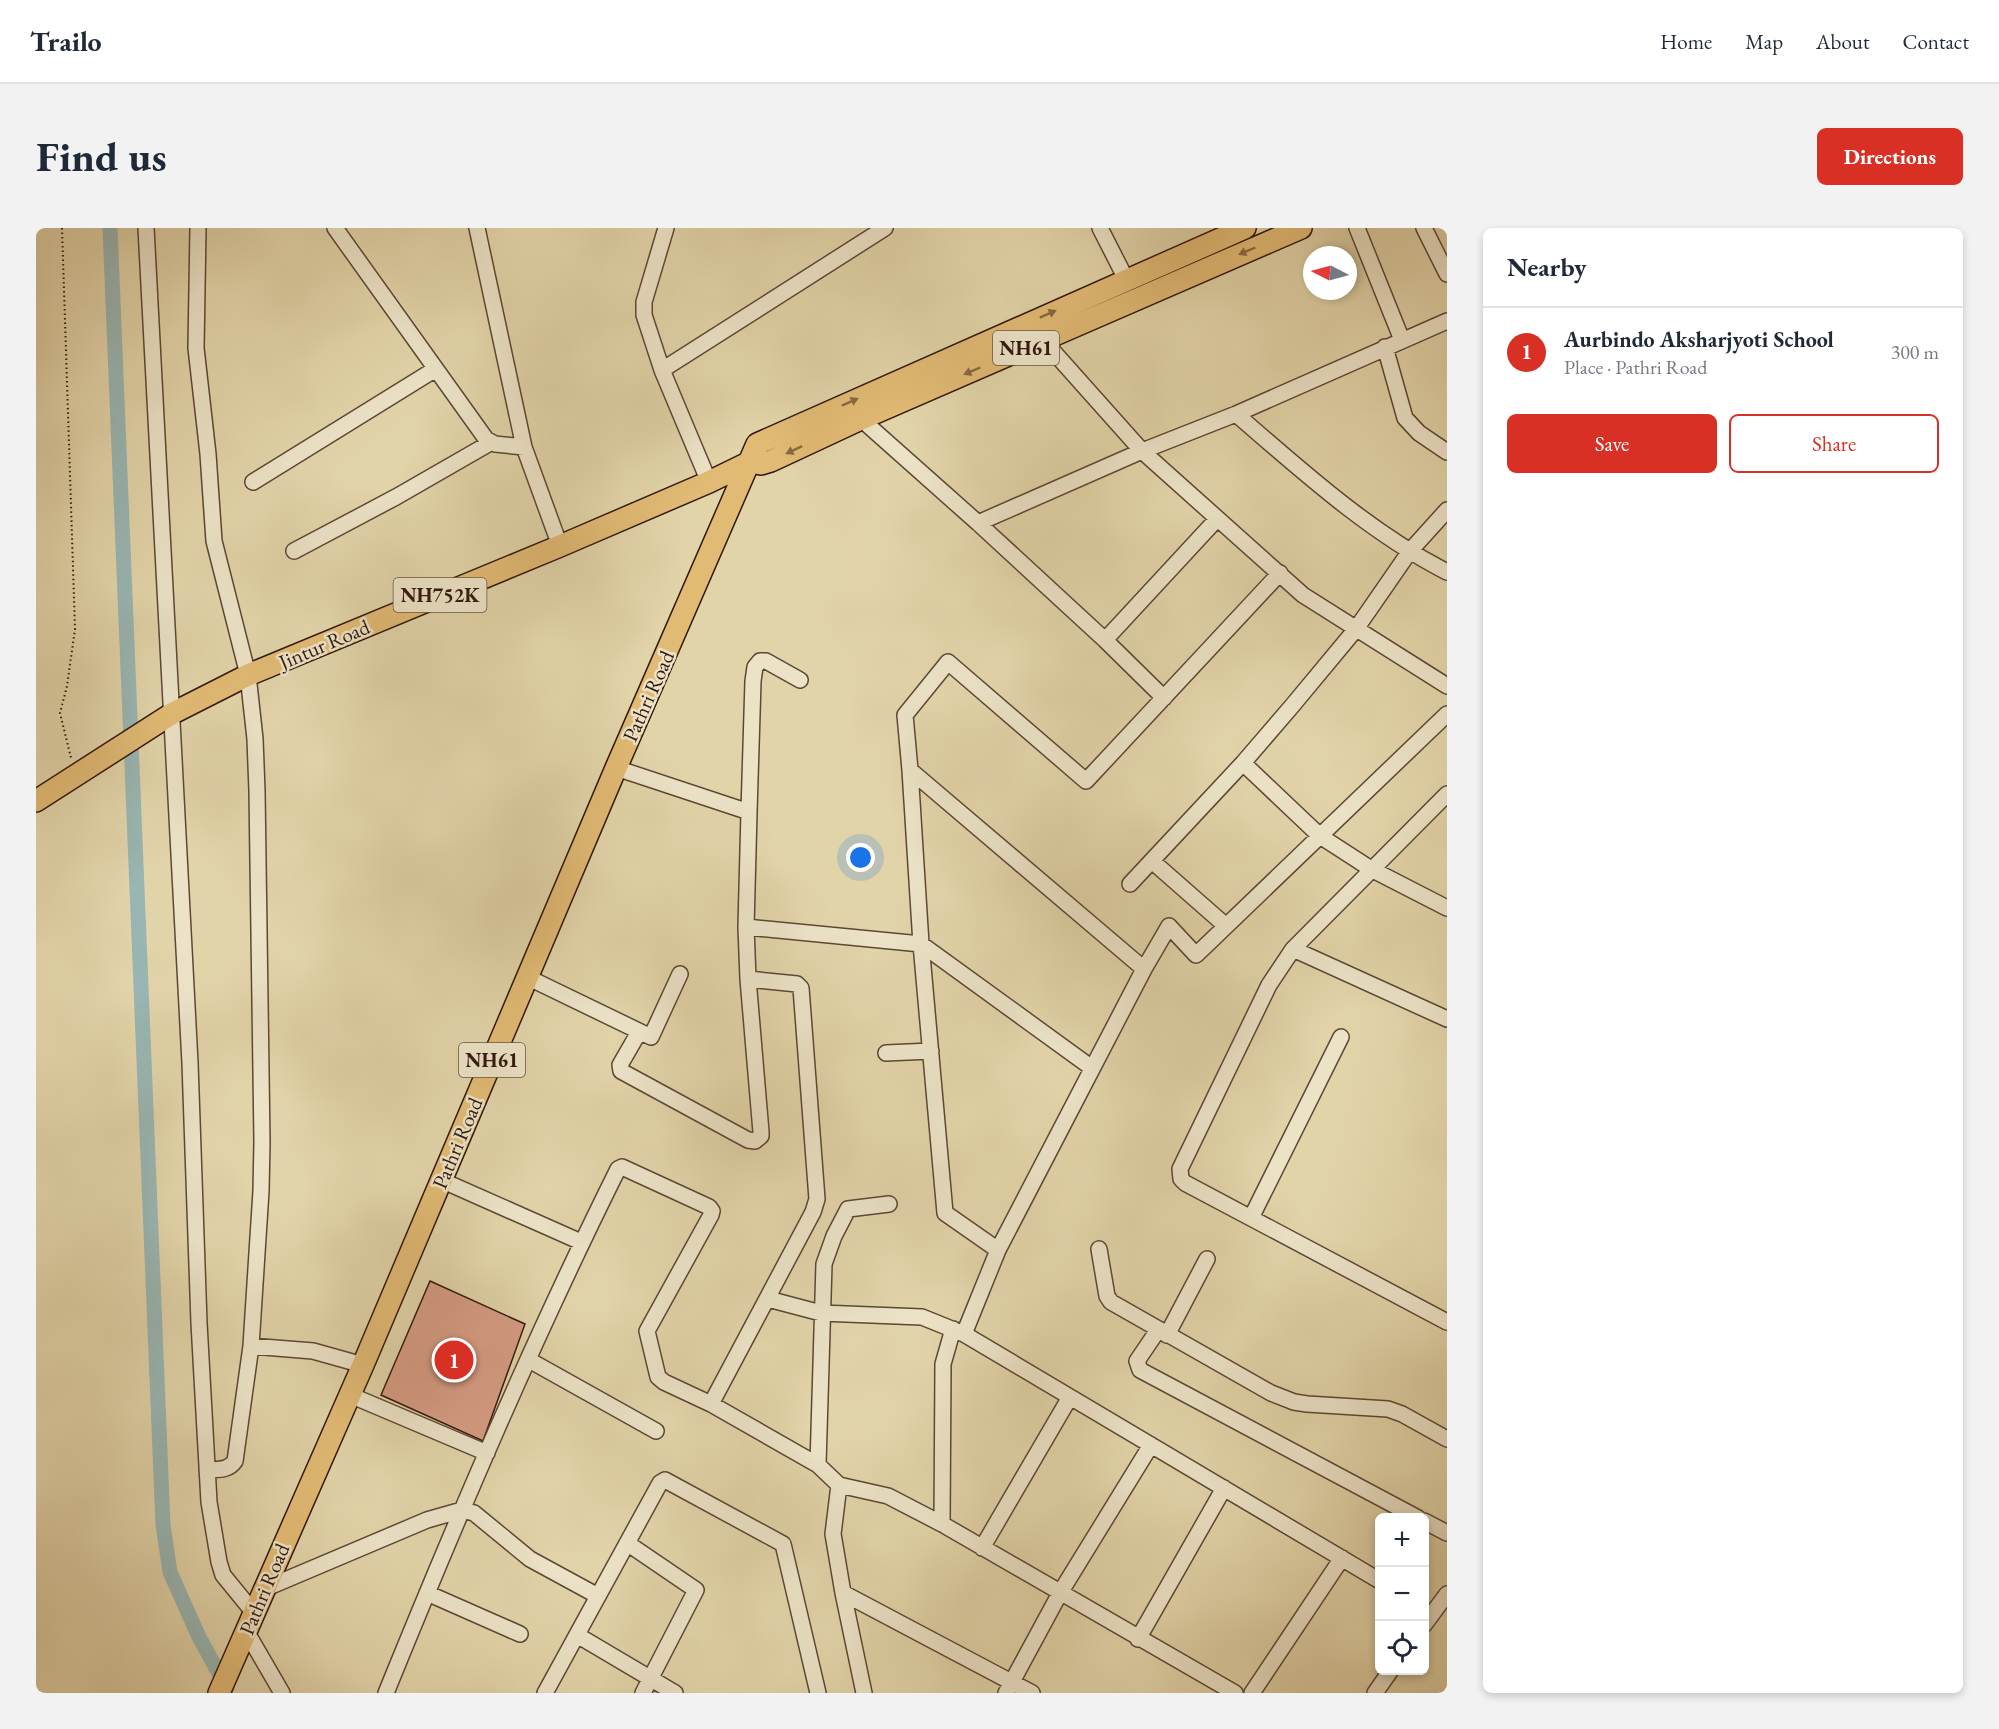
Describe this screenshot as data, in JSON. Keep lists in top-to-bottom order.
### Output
{
  "streets": {
    "highway": [
      "NH61",
      "NH752K",
      "Jintur Road",
      "Pathri Road"
    ]
  },
  "crossings": [
    ["NH61", "NH752K"],
    ["NH61", "Pathri Road"],
    ["NH752K", "Jintur Road"],
    ["NH752K", "Pathri Road"]
  ],
  "north": "left",
  "page": {
    "header": "Trailo",
    "nav": [
      "Home",
      "Map",
      "About",
      "Contact"
    ],
    "buttons": [
      "Directions",
      ["Save", "Share"]
    ],
    "title": "Find us",
    "heading": "Nearby",
    "list": [
      {
        "mark": "1",
        "name": "Aurbindo Aksharjyoti School",
        "note": "Place · Pathri Road",
        "value": "300 m"
      }
    ],
    "pins": "1",
    "map_buttons": ["+", "−"]
  }
}
